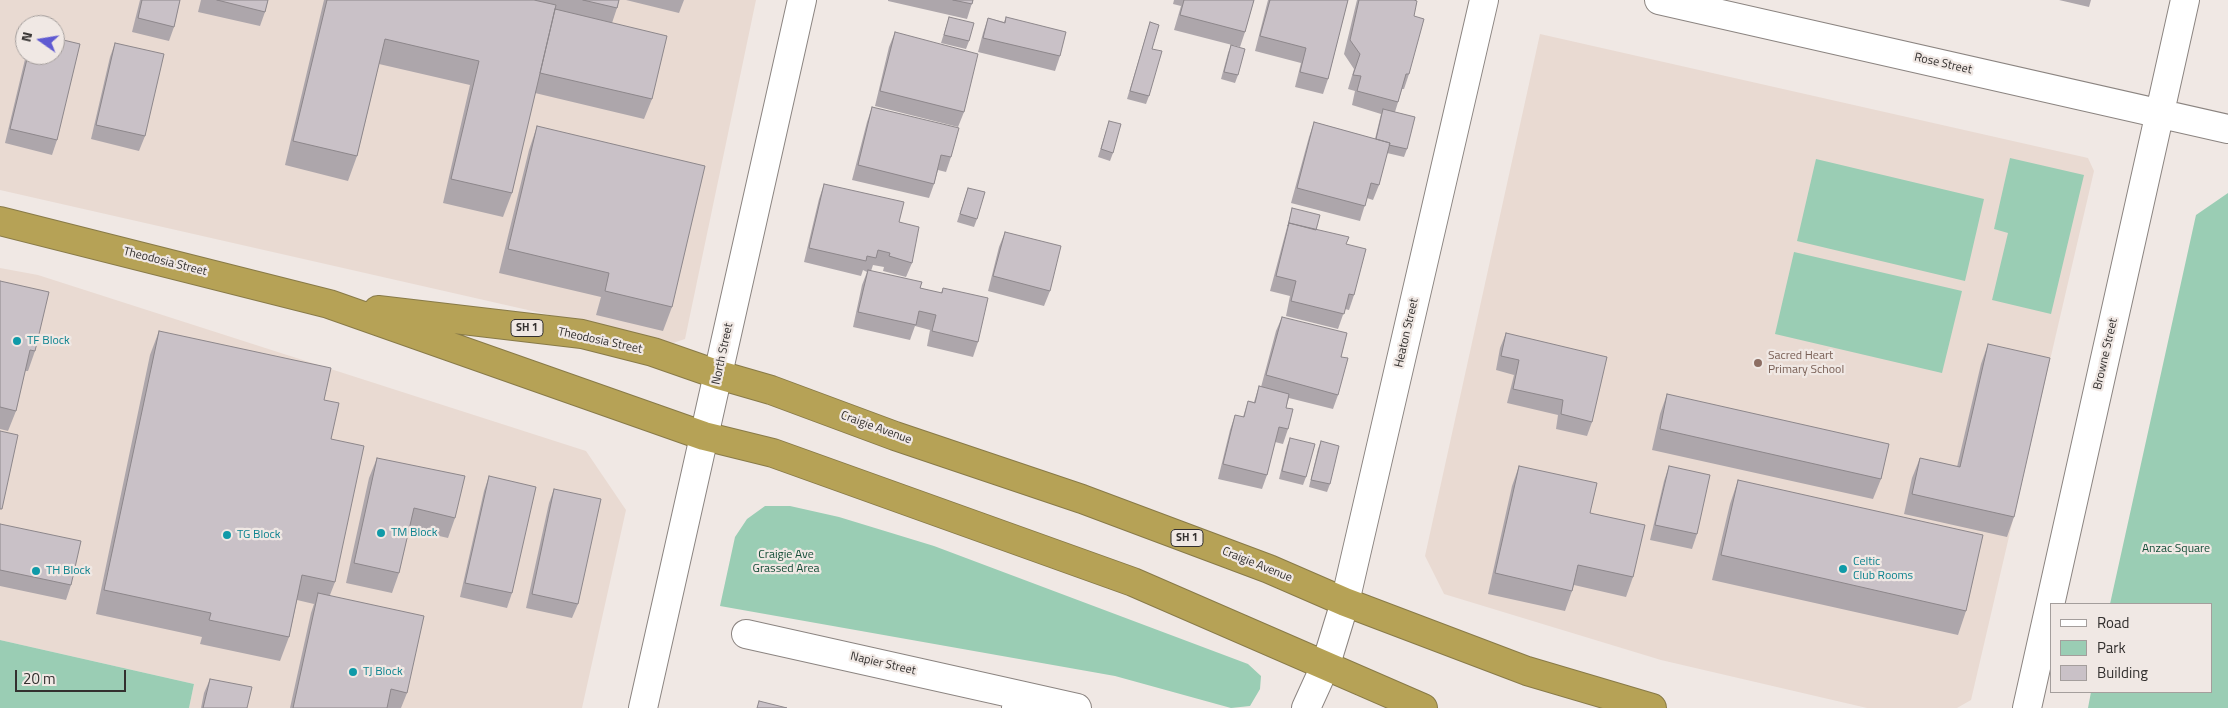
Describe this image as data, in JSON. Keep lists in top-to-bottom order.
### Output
{
  "streets": {
    "highway": ["Theodosia Street", "SH 1", "Craigie Avenue"],
    "street": [
      "Rose Street",
      "Heaton Street",
      "North Street",
      "Browne Street",
      "Napier Street"
    ]
  },
  "crossings": [
    ["Rose Street", "Browne Street"],
    ["Theodosia Street", "SH 1"],
    ["Theodosia Street", "North Street"],
    ["Theodosia Street", "Craigie Avenue"],
    ["SH 1", "Heaton Street"],
    ["SH 1", "North Street"],
    ["Heaton Street", "Craigie Avenue"],
    ["North Street", "Craigie Avenue"]
  ],
  "parks": ["Anzac Square", "Craigie Ave Grassed Area"],
  "places": [
    "TF Block",
    "Sacred Heart Primary School",
    "TM Block",
    "TG Block",
    "Celtic Club Rooms",
    "TH Block",
    "TJ Block"
  ],
  "legend": ["Road", "Park", "Building"],
  "scale_bar": "20 m",
  "north": "left"
}
